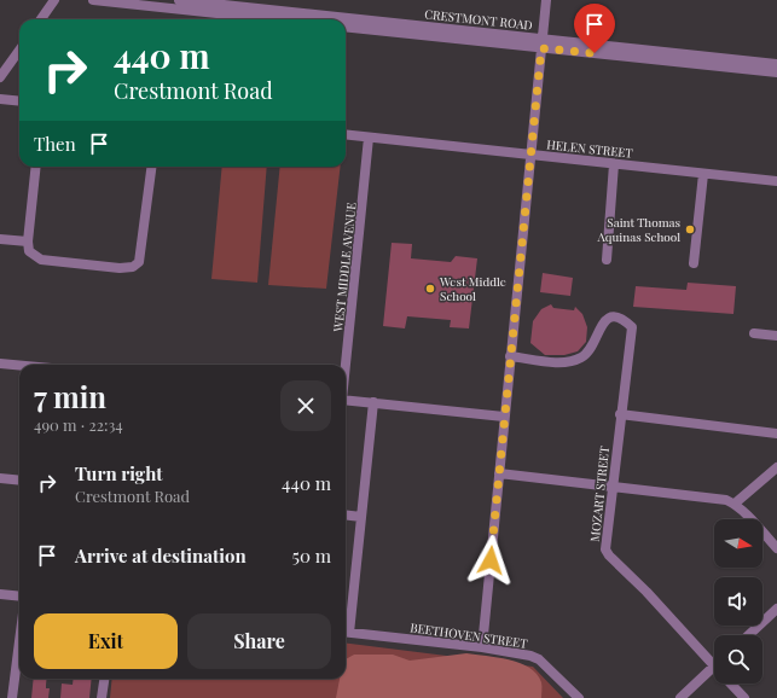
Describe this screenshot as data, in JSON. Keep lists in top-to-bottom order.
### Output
{
  "streets": {
    "street": [
      "CRESTMONT ROAD",
      "HELEN STREET",
      "WEST MIDDLE AVENUE",
      "MOZART STREET",
      "BEETHOVEN STREET"
    ]
  },
  "crossings": [
    ["HELEN STREET", "WEST MIDDLE AVENUE"]
  ],
  "places": ["Saint Thomas Aquinas School", "West Middle School"],
  "north": "right",
  "page": {
    "turn": ["440 m", "Crestmont Road"],
    "then": "Then",
    "heading": ["7 min", "490 m · 22:34"],
    "list": [
      {
        "name": "Turn right",
        "note": "Crestmont Road",
        "value": "440 m"
      },
      {
        "name": "Arrive at destination",
        "value": "50 m"
      }
    ],
    "buttons": ["Exit", "Share"]
  }
}
